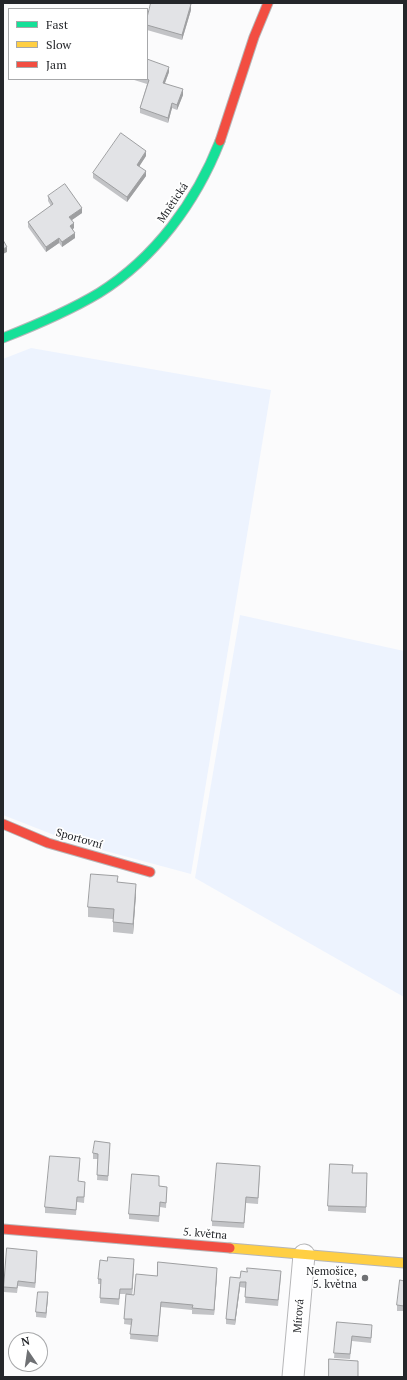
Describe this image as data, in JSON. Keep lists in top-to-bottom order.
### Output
{
  "streets": {
    "street": [
      "Mnětická",
      "Sportovní",
      "5. května",
      "Mírová"
    ]
  },
  "crossings": [
    ["5. května", "Mírová"]
  ],
  "places": ["Nemošice, 5. května"],
  "legend": ["Fast", "Slow", "Jam"],
  "north": "top"
}
